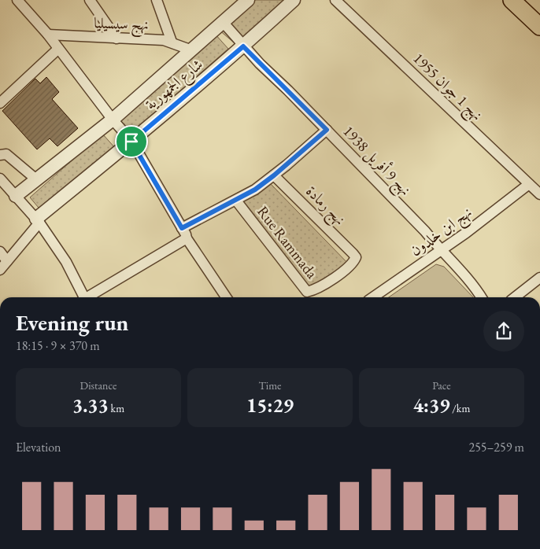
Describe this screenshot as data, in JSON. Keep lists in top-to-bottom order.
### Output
{
  "streets": {
    "street": [
      "نهج سيسيليا",
      "شارع الجمهورية",
      "نهج 1 جوان 1955",
      "نهج 9 أفريل 1938",
      "نهج رمادة",
      "نهج ابن خلدون",
      "Rue Rammada"
    ]
  },
  "crossings": [
    ["نهج سيسيليا", "شارع الجمهورية"],
    ["شارع الجمهورية", "نهج 9 أفريل 1938"],
    ["نهج 1 جوان 1955", "نهج ابن خلدون"],
    ["نهج 9 أفريل 1938", "نهج ابن خلدون"],
    ["نهج رمادة", "Rue Rammada"]
  ],
  "page": {
    "heading": ["Evening run", "18:15 · 9 × 370 m"],
    "stats": [
      ["Distance", "3.33 km"],
      ["Time", "15:29"],
      ["Pace", "4:39 /km"]
    ],
    "chart": ["Elevation", "255–259 m"]
  }
}
